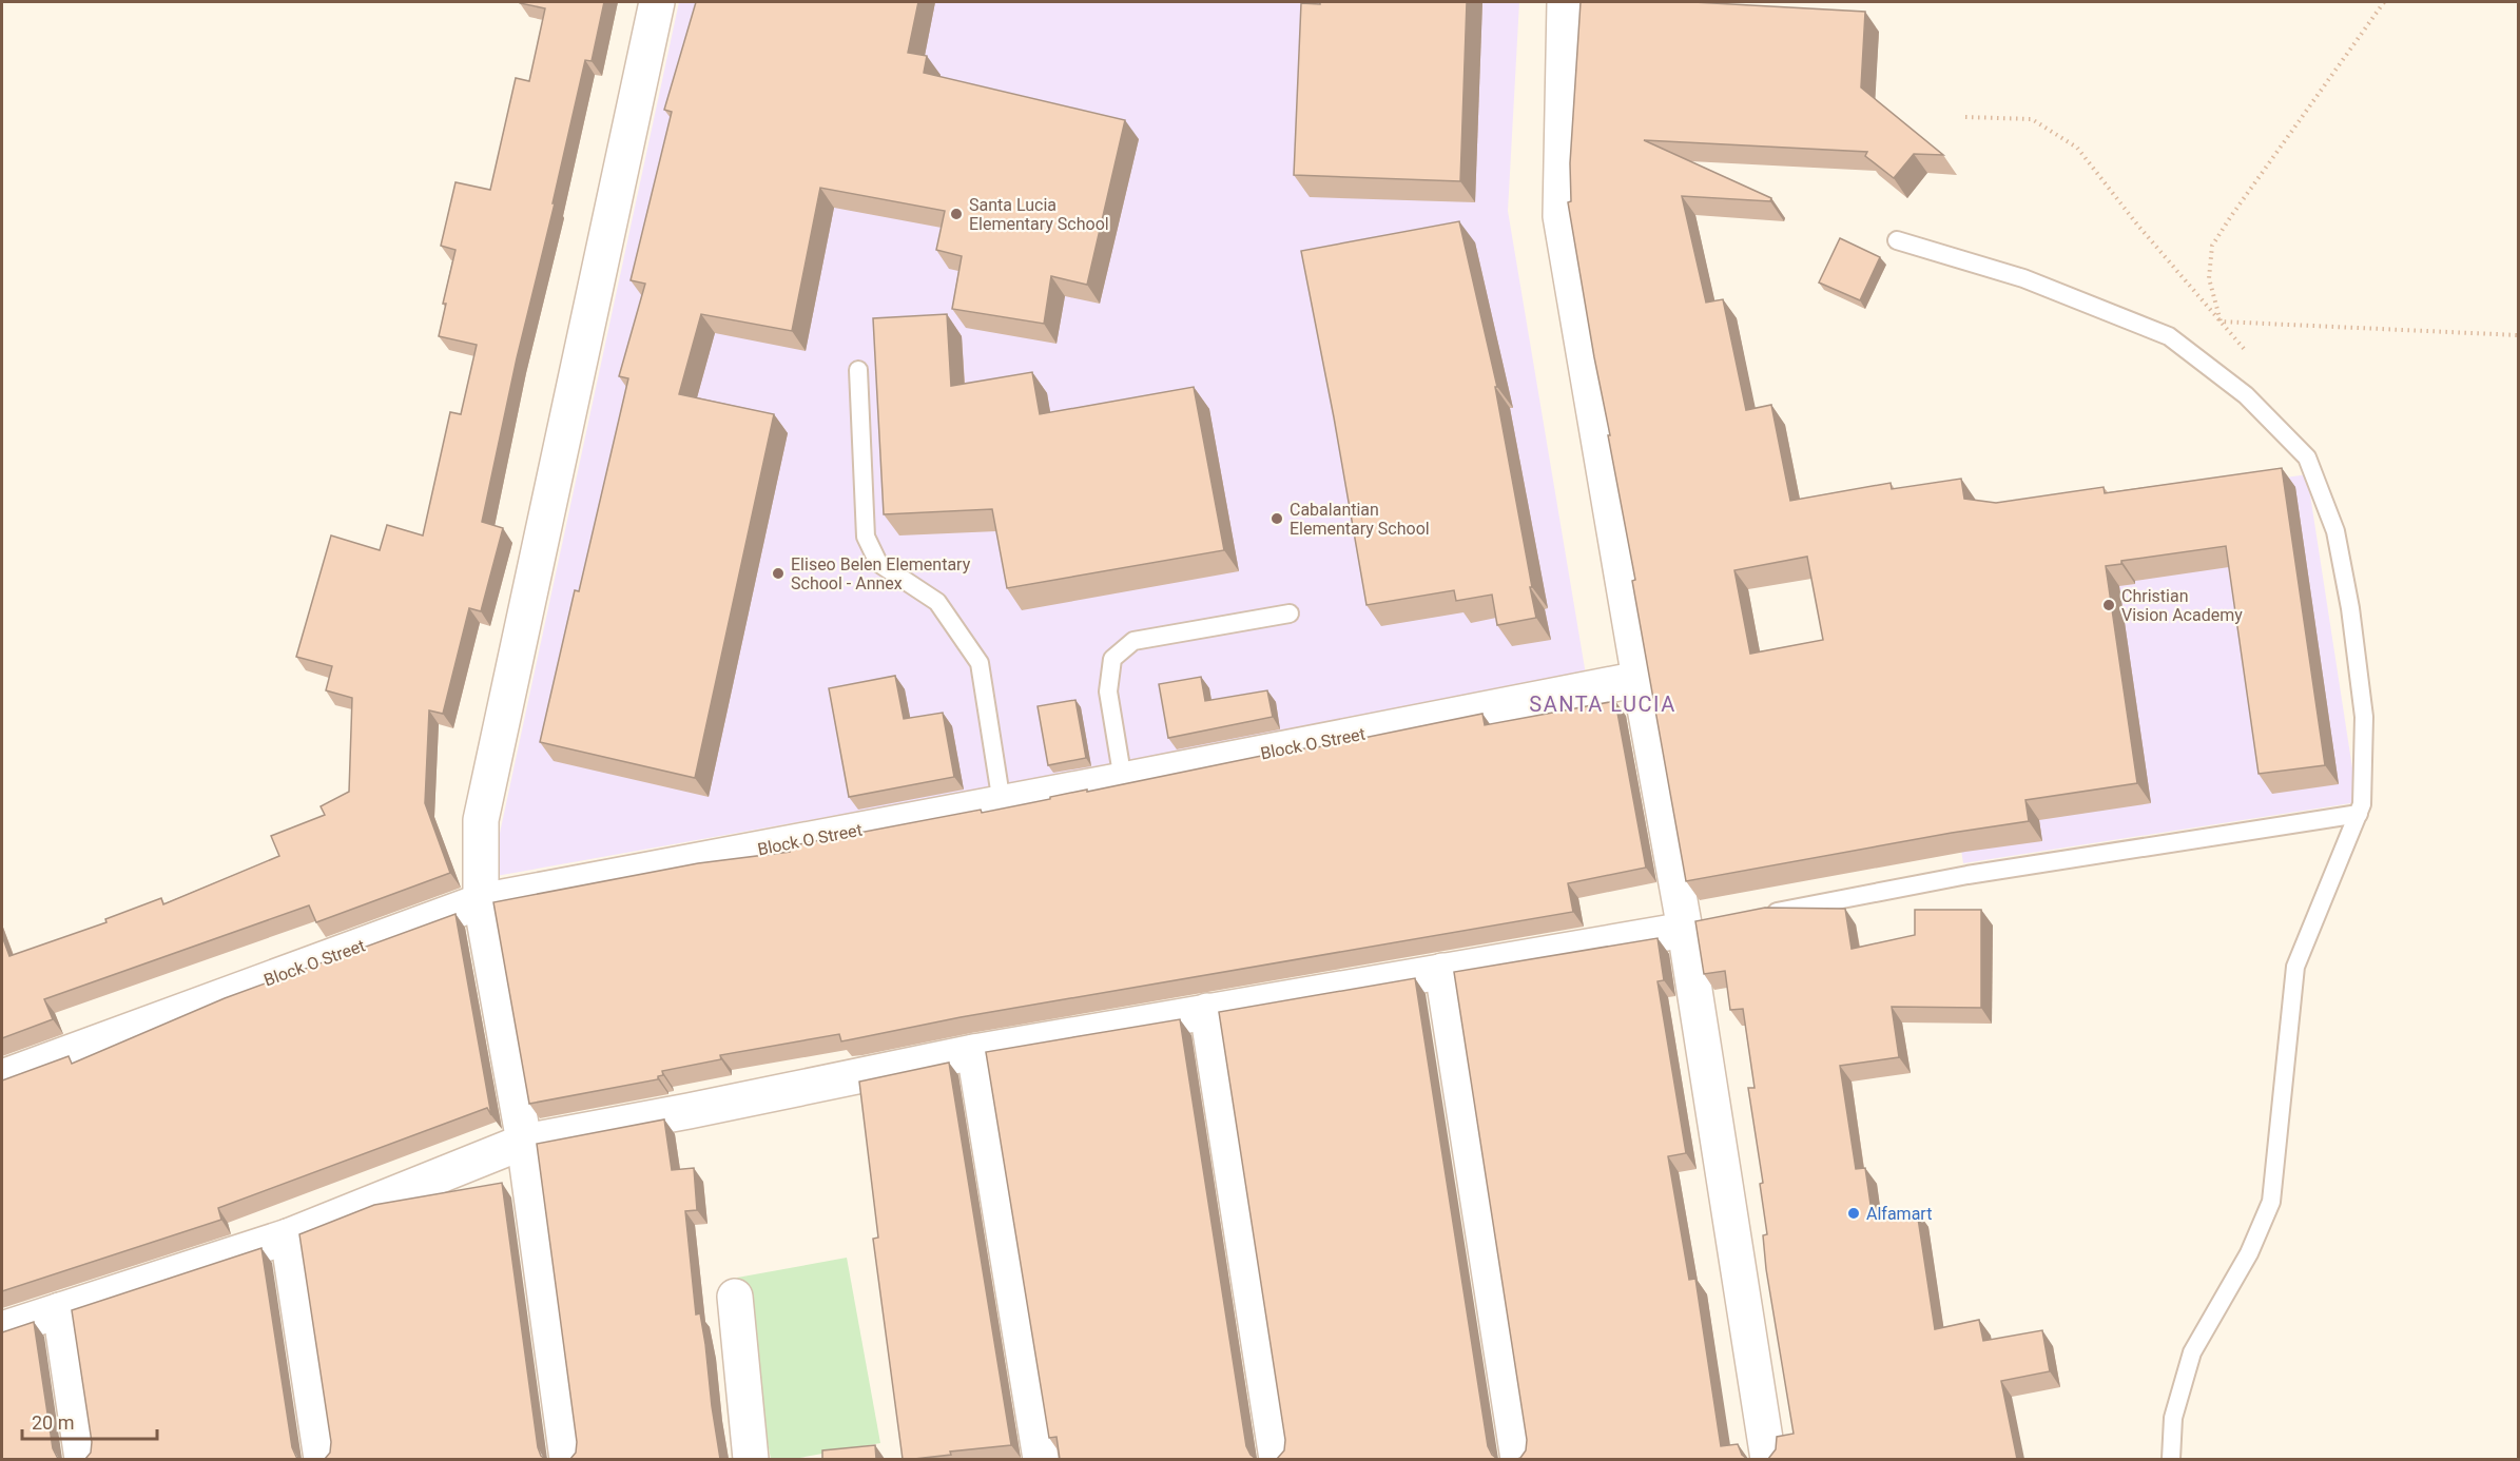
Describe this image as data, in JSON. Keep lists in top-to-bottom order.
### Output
{
  "streets": {
    "street": ["Block O Street"]
  },
  "districts": ["SANTA LUCIA"],
  "places": [
    "Santa Lucia Elementary School",
    "Cabalantian Elementary School",
    "Eliseo Belen Elementary School - Annex",
    "Christian Vision Academy",
    "Alfamart"
  ],
  "scale_bar": "20 m"
}
